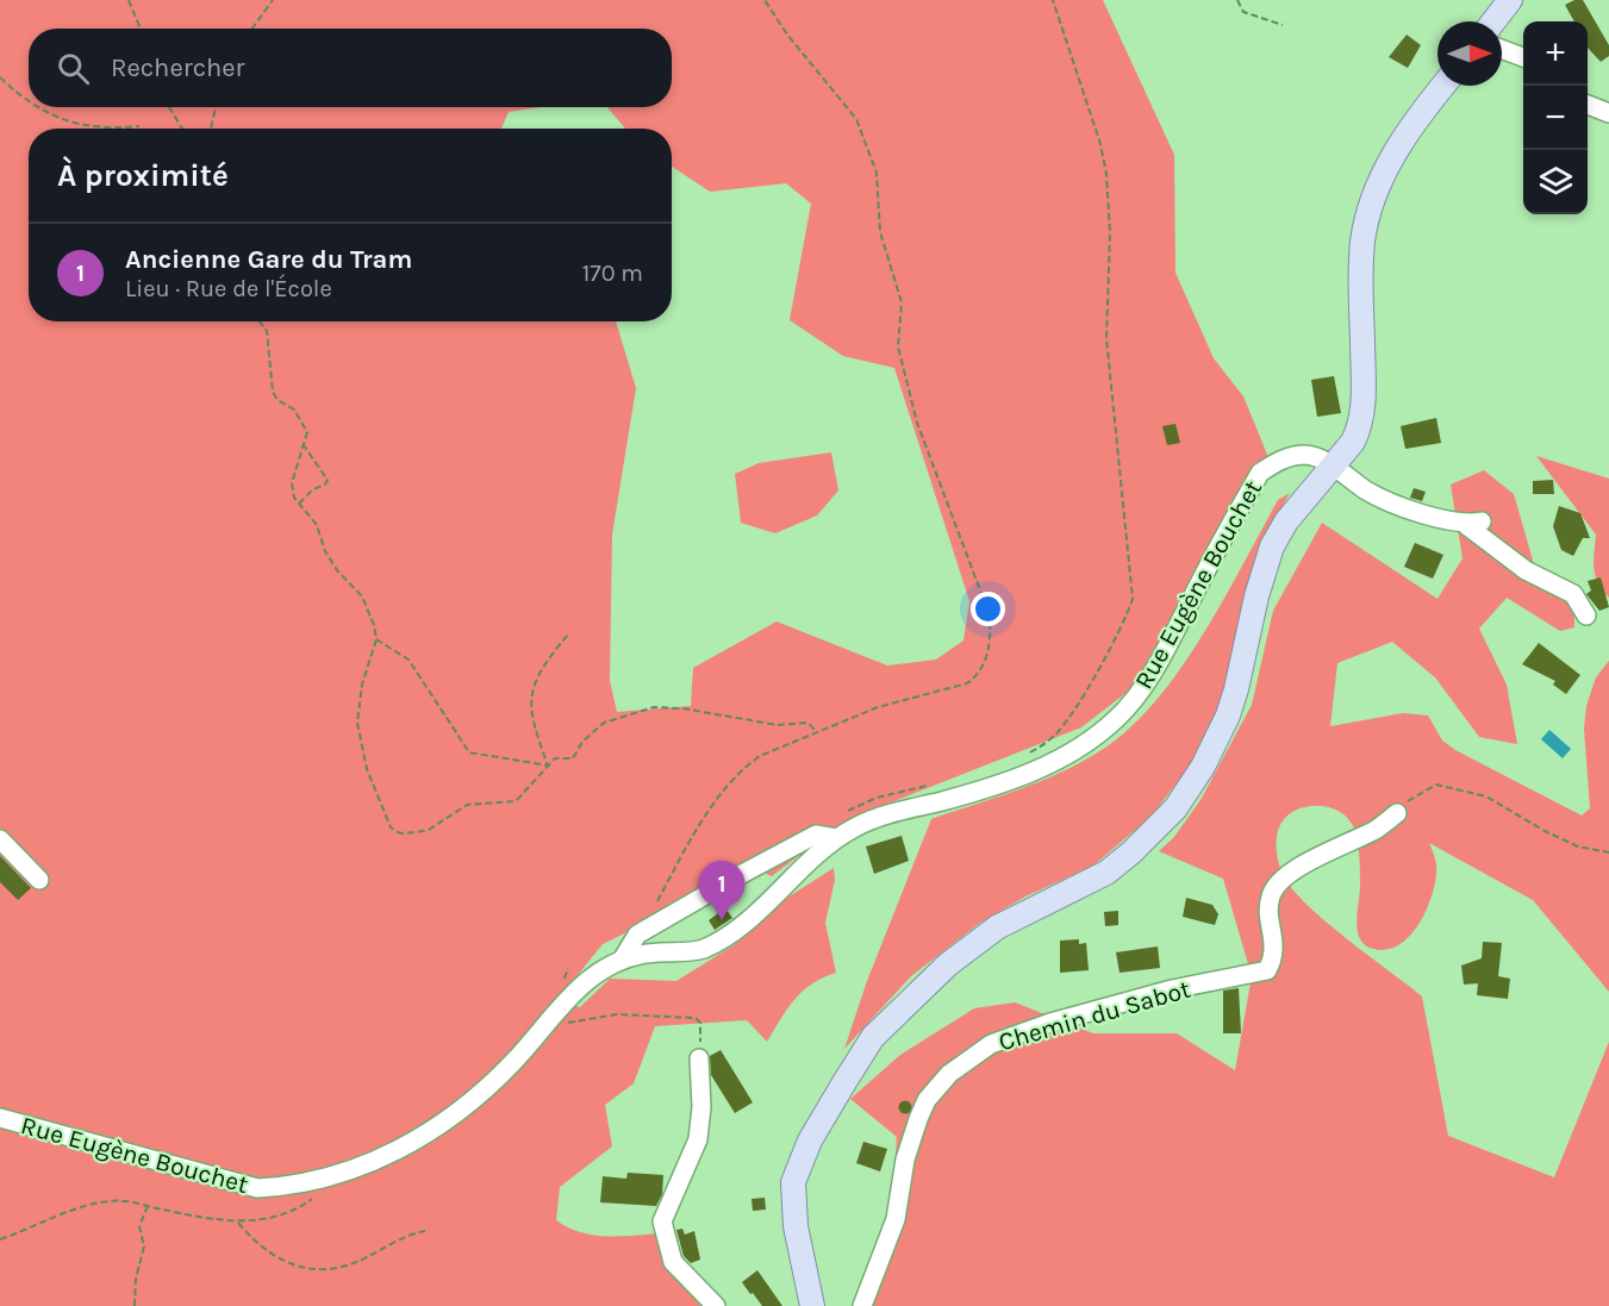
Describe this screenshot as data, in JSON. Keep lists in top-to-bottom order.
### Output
{
  "streets": {
    "street": ["Rue Eugène Bouchet", "Chemin du Sabot"]
  },
  "north": "right",
  "page": {
    "map_buttons": ["+", "−"],
    "search": "Rechercher",
    "heading": "À proximité",
    "list": [
      {
        "mark": "1",
        "name": "Ancienne Gare du Tram",
        "note": "Lieu · Rue de l'École",
        "value": "170 m"
      }
    ],
    "pins": "1"
  }
}
